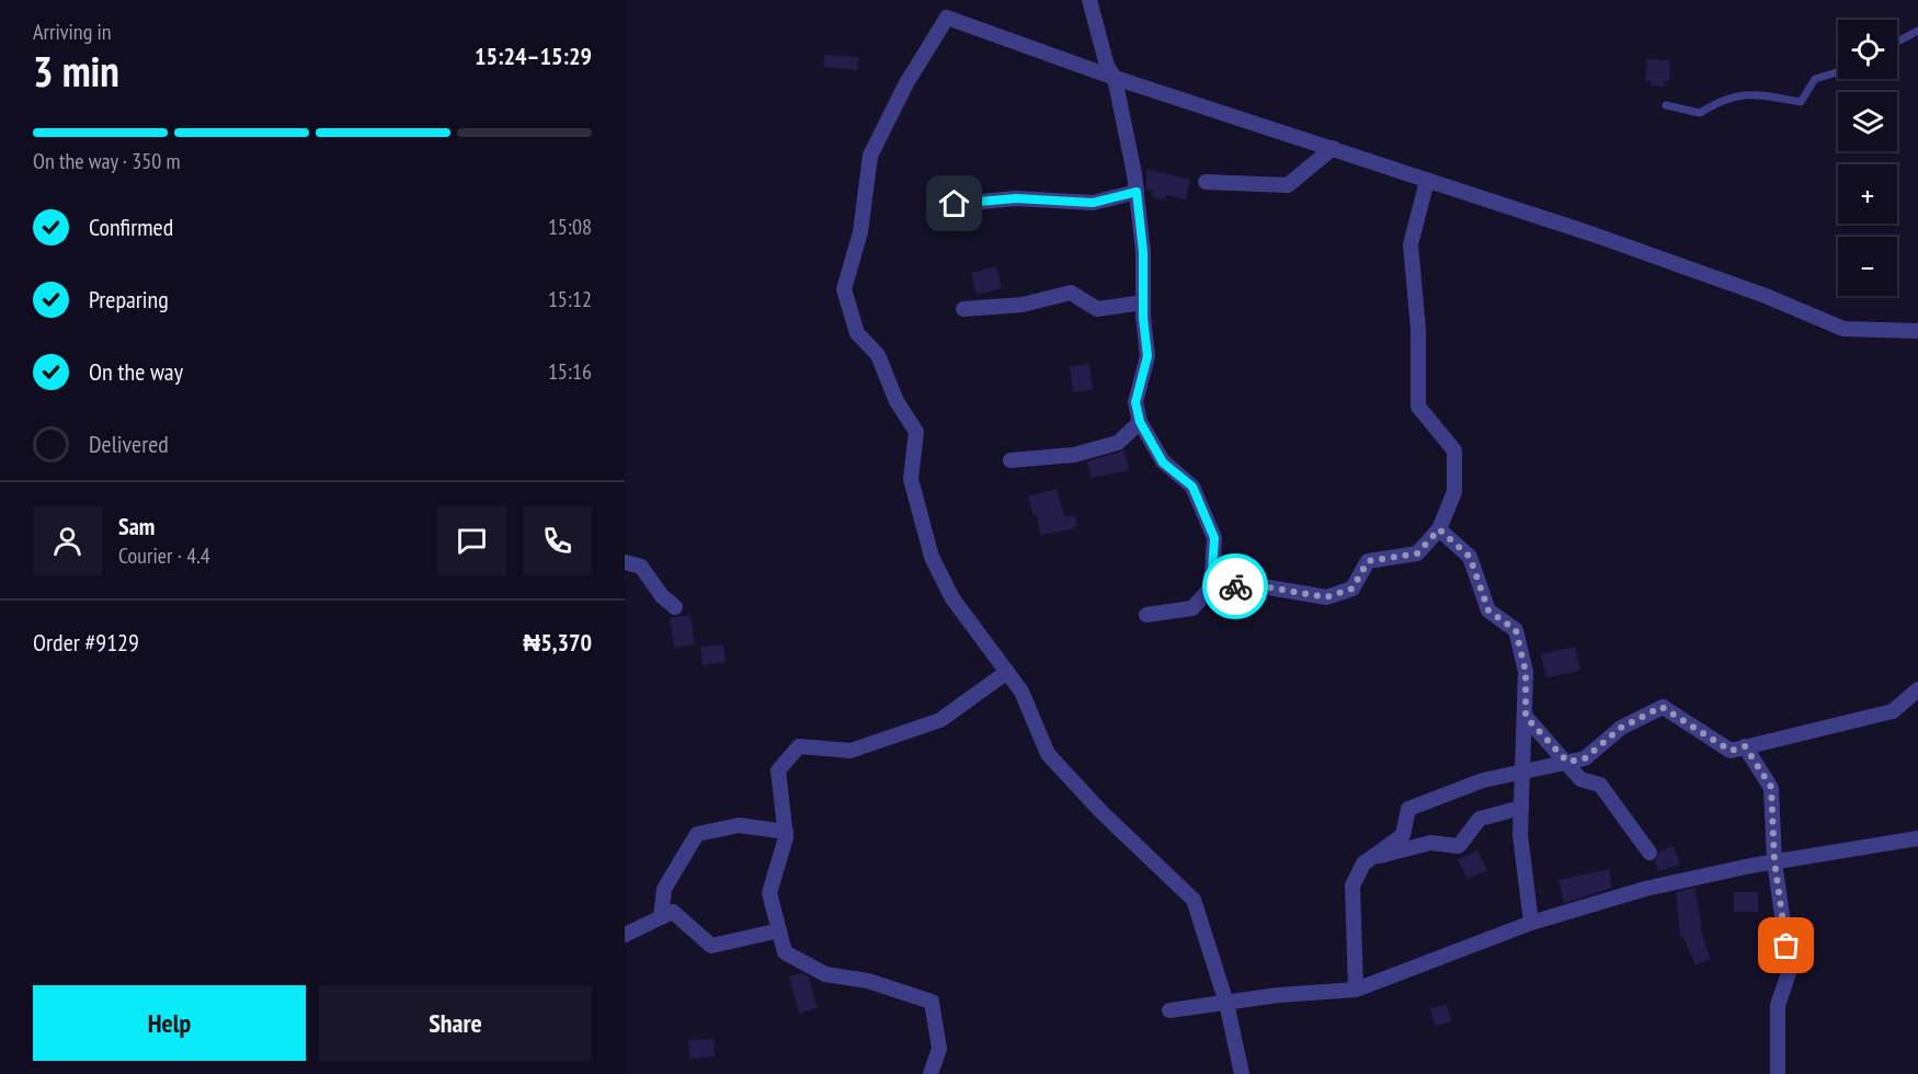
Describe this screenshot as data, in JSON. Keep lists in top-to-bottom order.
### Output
{
  "page": {
    "heading": ["3 min", "Arriving in", "15:24–15:29"],
    "panel": [
      "Sam",
      "Courier · 4.4",
      "Order #9129",
      "₦5,370"
    ],
    "map_buttons": ["+", "−"],
    "bar": "On the way · 350 m",
    "list": [
      ["Confirmed", "15:08"],
      ["Preparing", "15:12"],
      ["On the way", "15:16"],
      "Delivered"
    ],
    "buttons": ["Help", "Share"]
  }
}
